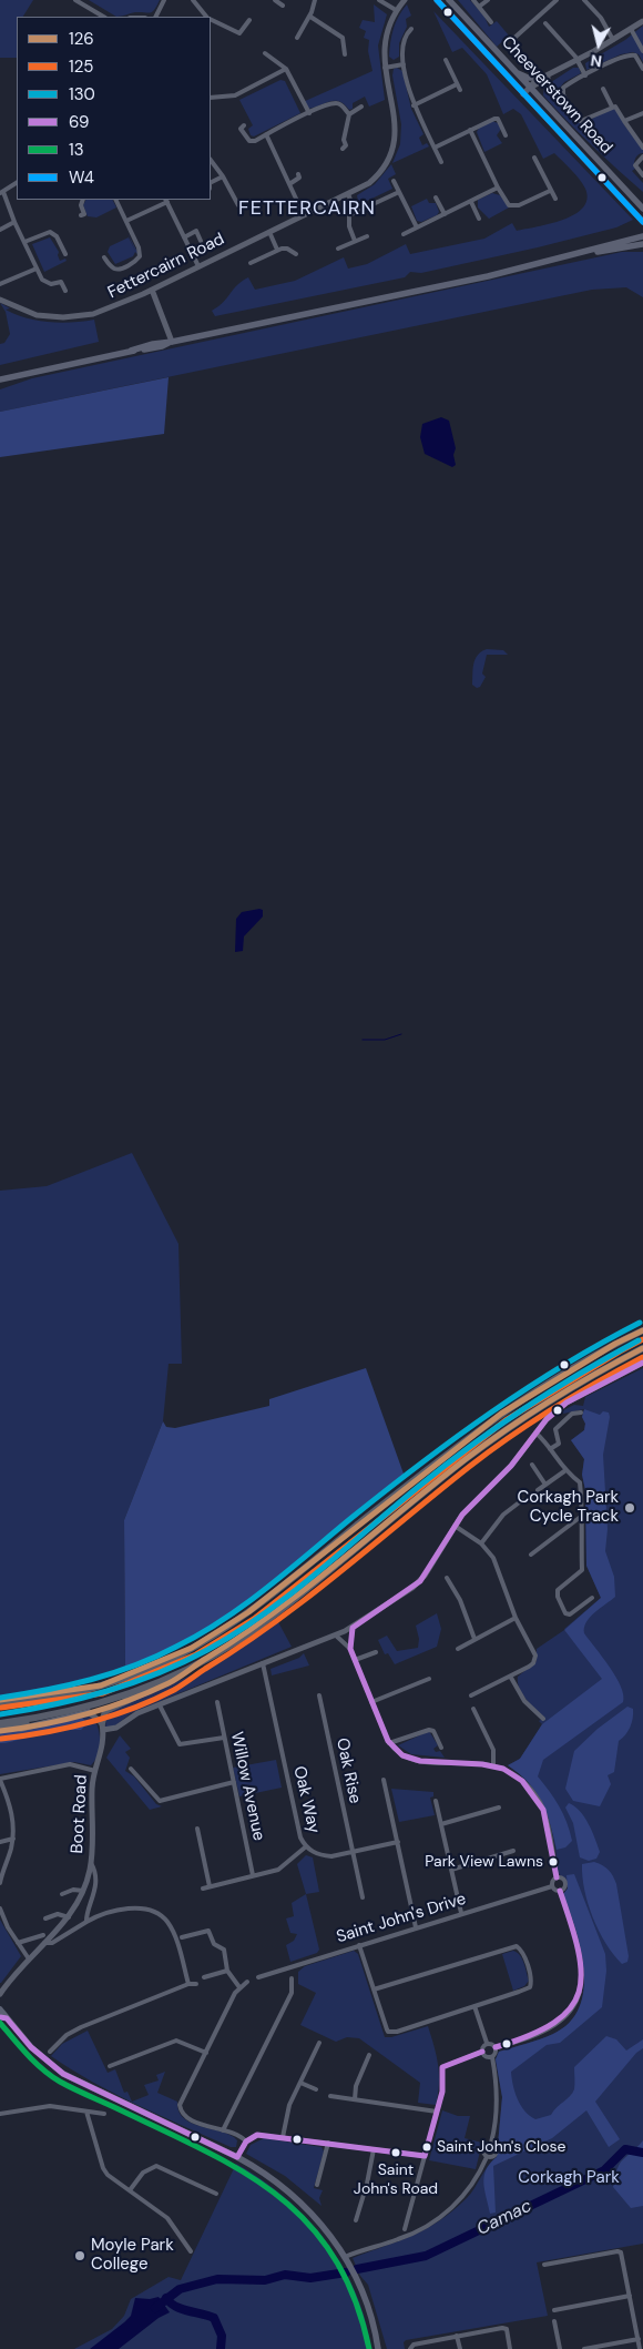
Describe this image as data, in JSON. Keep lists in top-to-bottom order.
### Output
{
  "streets": {
    "main road": ["Cheeverstown Road"],
    "street": [
      "Fettercairn Road",
      "Oak Rise",
      "Willow Avenue",
      "Oak Way",
      "Boot Road",
      "Saint John's Drive"
    ]
  },
  "crossings": [
    ["Oak Rise", "Oak Way"]
  ],
  "districts": ["FETTERCAIRN"],
  "water": ["Camac"],
  "parks": ["Corkagh Park"],
  "places": [
    "Corkagh Park Cycle Track",
    "Park View Lawns",
    "Saint John's Close",
    "Saint John's Road",
    "Moyle Park College"
  ],
  "lines": [
    "transit line W4",
    "transit line 130",
    "transit line 126",
    "transit line 125",
    "transit line 69",
    "transit line 13"
  ],
  "legend": [
    "126",
    "125",
    "130",
    "69",
    "13",
    "W4"
  ],
  "north": "bottom"
}
